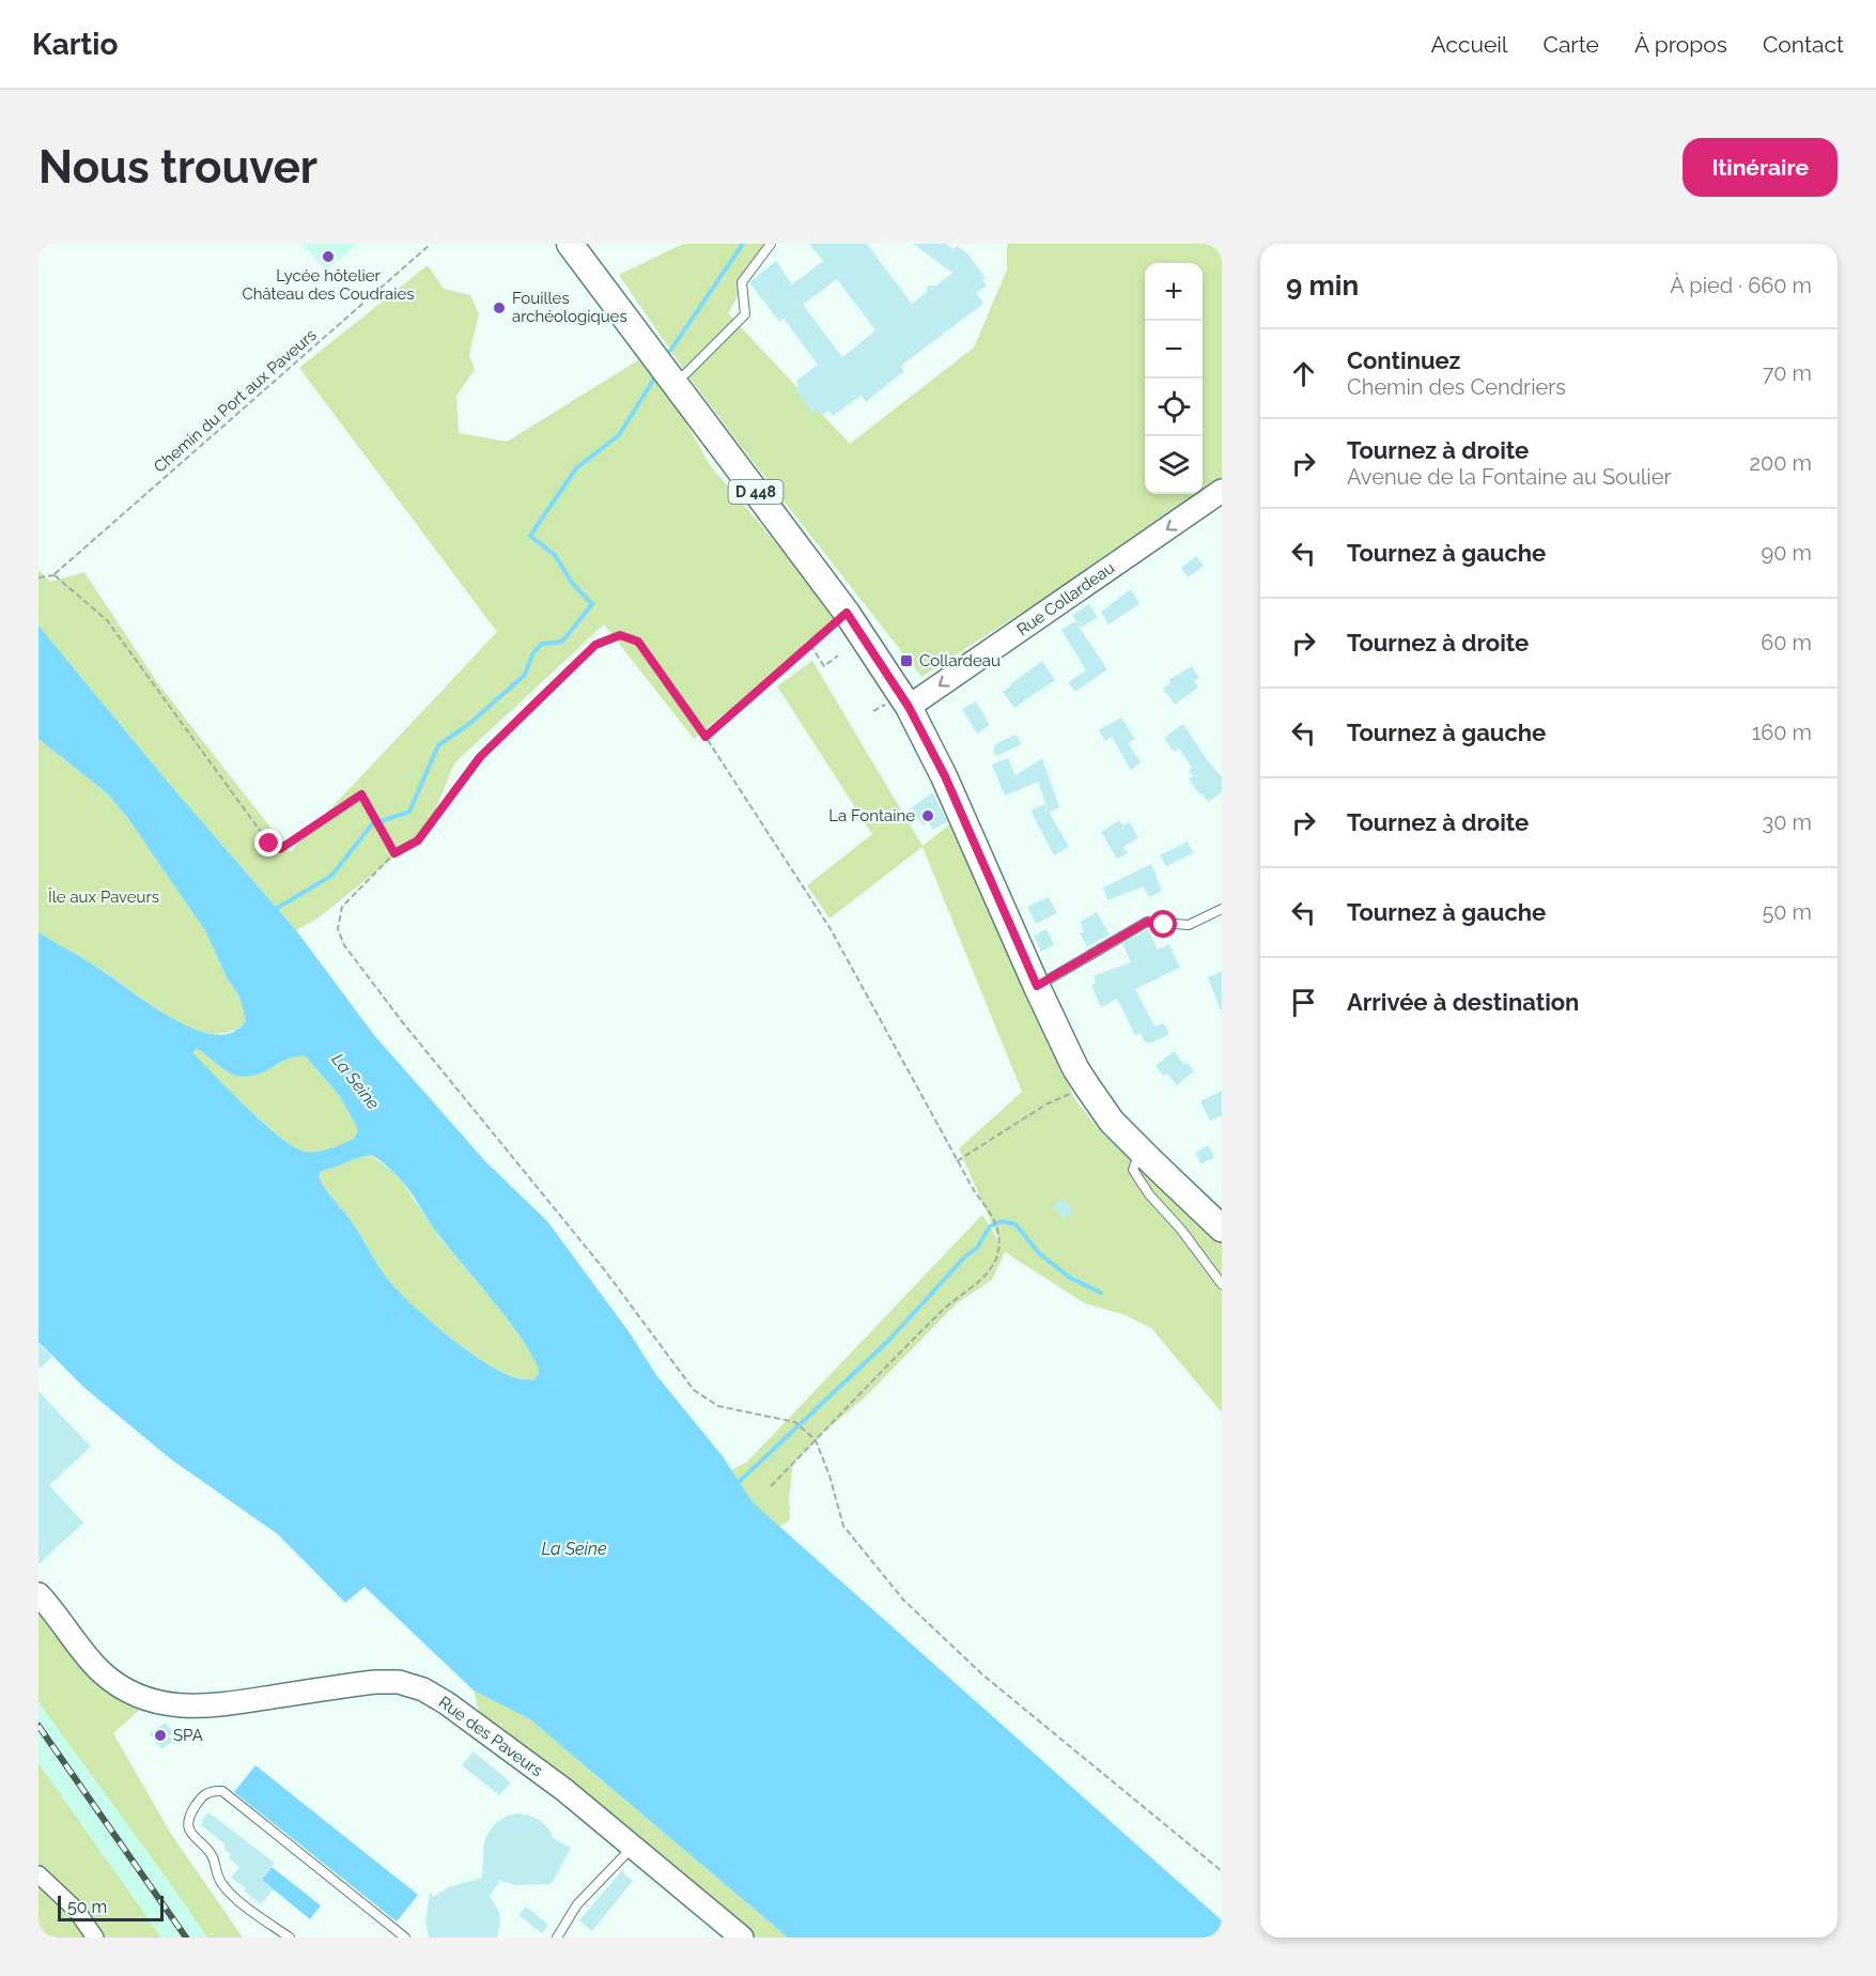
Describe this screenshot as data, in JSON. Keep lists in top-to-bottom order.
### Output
{
  "streets": {
    "main road": ["D 448"],
    "street": ["Rue Collardeau", "Rue des Paveurs"],
    "path": ["Chemin du Port aux Paveurs"]
  },
  "crossings": [
    ["D 448", "Rue Collardeau"]
  ],
  "one_way": ["Rue Collardeau"],
  "water": ["La Seine"],
  "parks": ["Île aux Paveurs"],
  "places": {
    "other": [
      "Lycée hôtelier Château des Coudraies",
      "Fouilles archéologiques",
      "La Fontaine",
      "SPA"
    ],
    "transit": ["Collardeau"]
  },
  "scale_bar": "50 m",
  "page": {
    "header": "Kartio",
    "nav": [
      "Accueil",
      "Carte",
      "À propos",
      "Contact"
    ],
    "buttons": "Itinéraire",
    "title": "Nous trouver",
    "heading": ["9 min", "À pied · 660 m"],
    "map_buttons": ["+", "−"],
    "list": [
      ["Continuez", "Chemin des Cendriers", "70 m"],
      ["Tournez à droite", "Avenue de la Fontaine au Soulier", "200 m"],
      ["Tournez à gauche", "90 m"],
      ["Tournez à droite", "60 m"],
      ["Tournez à gauche", "160 m"],
      ["Tournez à droite", "30 m"],
      ["Tournez à gauche", "50 m"],
      "Arrivée à destination"
    ],
    "scale": "50 m"
  }
}
